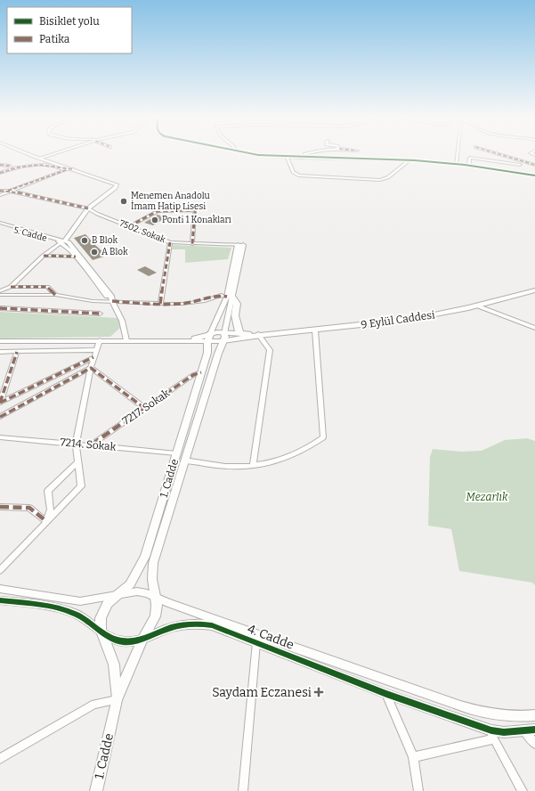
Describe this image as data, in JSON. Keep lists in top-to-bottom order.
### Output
{
  "streets": {
    "main road": ["9 Eylül Caddesi", "1. Cadde"],
    "street": [
      "7502. Sokak",
      "5. Cadde",
      "7217. Sokak",
      "7214. Sokak",
      "4. Cadde"
    ]
  },
  "crossings": [
    ["7502. Sokak", "1. Cadde"],
    ["9 Eylül Caddesi", "1. Cadde"],
    ["7217. Sokak", "7214. Sokak"],
    ["7217. Sokak", "1. Cadde"],
    ["7214. Sokak", "1. Cadde"],
    ["1. Cadde", "4. Cadde"]
  ],
  "parks": ["Mezarlık"],
  "places": {
    "other": [
      "Menemen Anadolu İmam Hatip Lisesi",
      "Ponti 1 Konakları",
      "B Blok",
      "A Blok"
    ],
    "health": ["Saydam Eczanesi"]
  },
  "legend": ["Bisiklet yolu", "Patika"]
}
